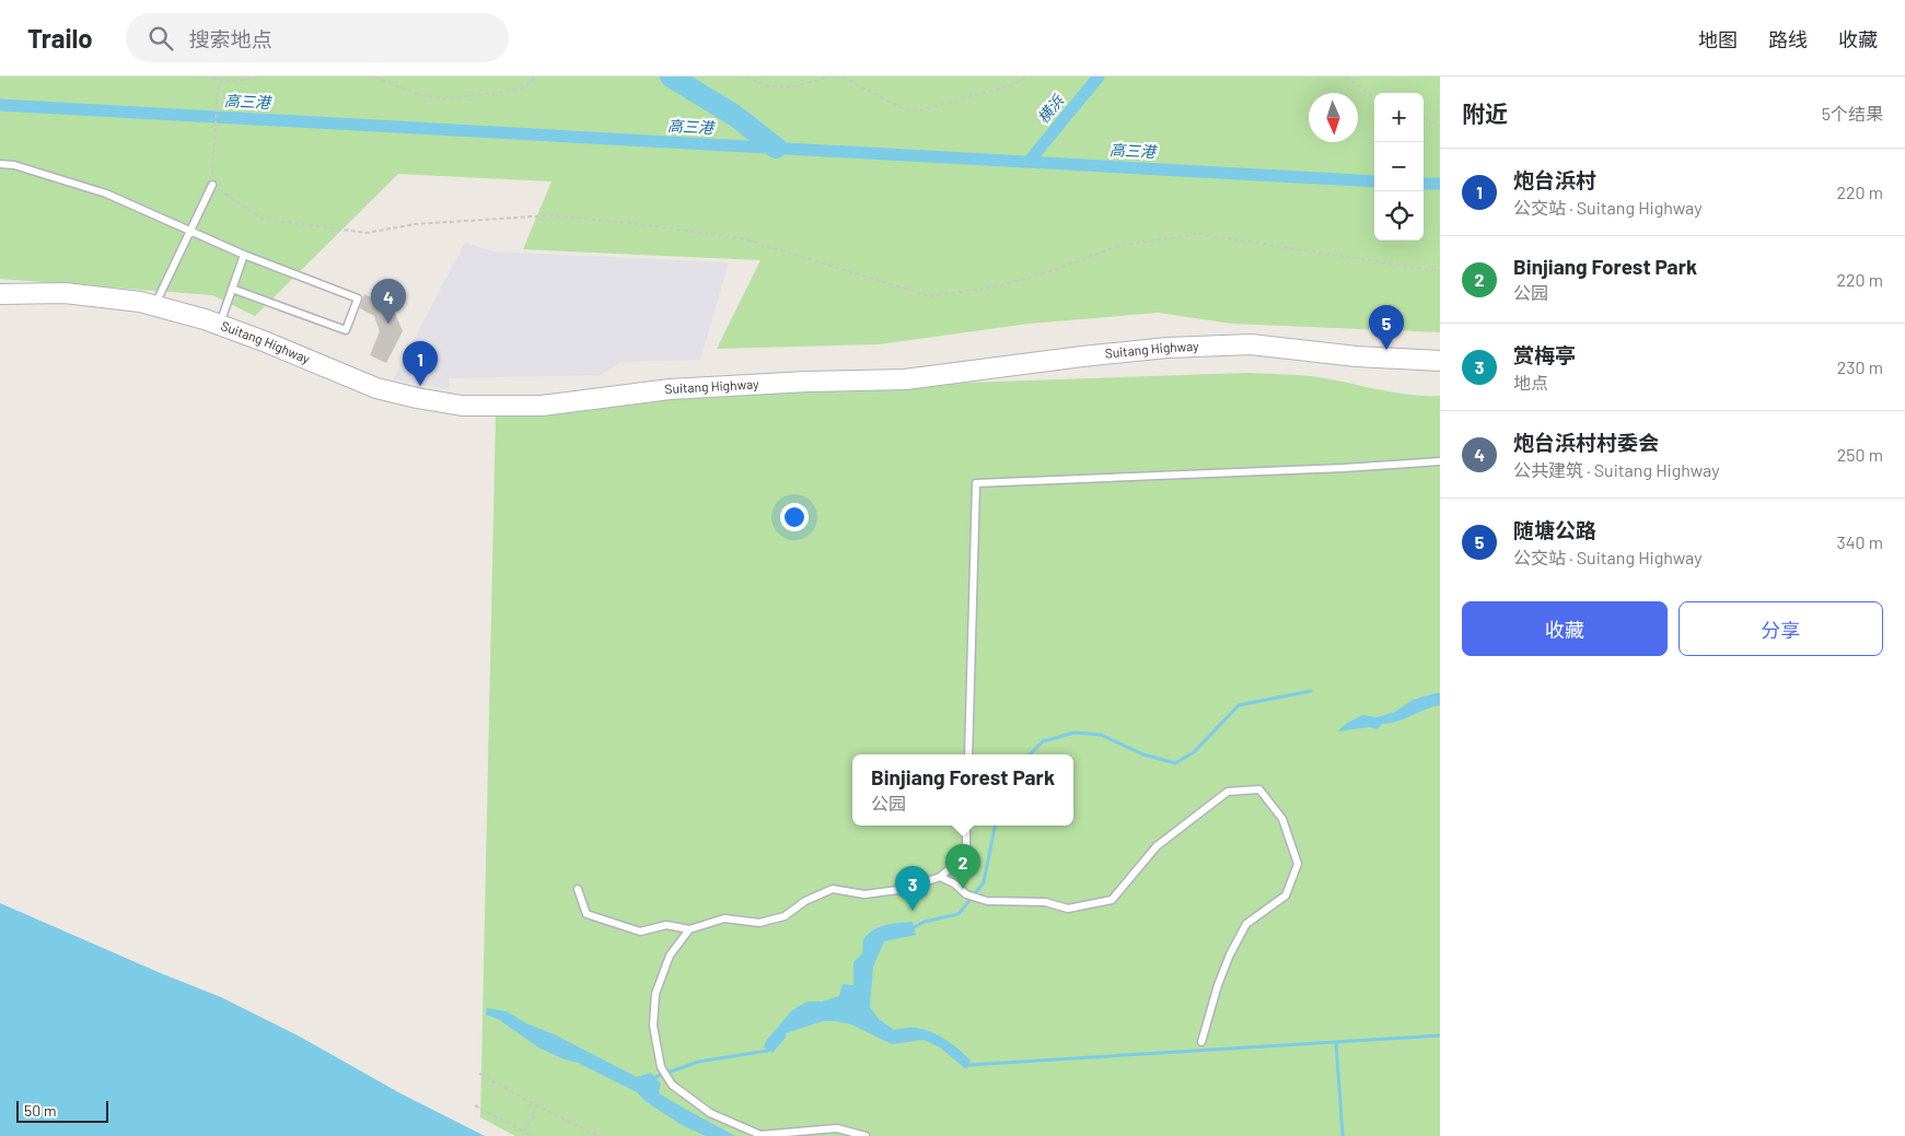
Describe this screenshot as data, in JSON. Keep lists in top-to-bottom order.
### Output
{
  "streets": {
    "street": ["Suitang Highway"]
  },
  "water": ["高三港", "横浜"],
  "scale_bar": "50 m",
  "north": "bottom",
  "page": {
    "header": "Trailo",
    "search": "搜索地点",
    "nav": ["地图", "路线", "收藏"],
    "heading": ["附近", "5个结果"],
    "map_buttons": ["+", "−"],
    "list": [
      {
        "mark": "1",
        "name": "炮台浜村",
        "note": "公交站 · Suitang Highway",
        "value": "220 m"
      },
      {
        "mark": "2",
        "name": "Binjiang Forest Park",
        "note": "公园",
        "value": "220 m"
      },
      {
        "mark": "3",
        "name": "赏梅亭",
        "note": "地点",
        "value": "230 m"
      },
      {
        "mark": "4",
        "name": "炮台浜村村委会",
        "note": "公共建筑 · Suitang Highway",
        "value": "250 m"
      },
      {
        "mark": "5",
        "name": "随塘公路",
        "note": "公交站 · Suitang Highway",
        "value": "340 m"
      }
    ],
    "pins": [
      "4",
      "5",
      "1",
      "2",
      "3"
    ],
    "buttons": ["收藏", "分享"],
    "popup": ["Binjiang Forest Park", "公园"],
    "scale": "50 m"
  }
}
